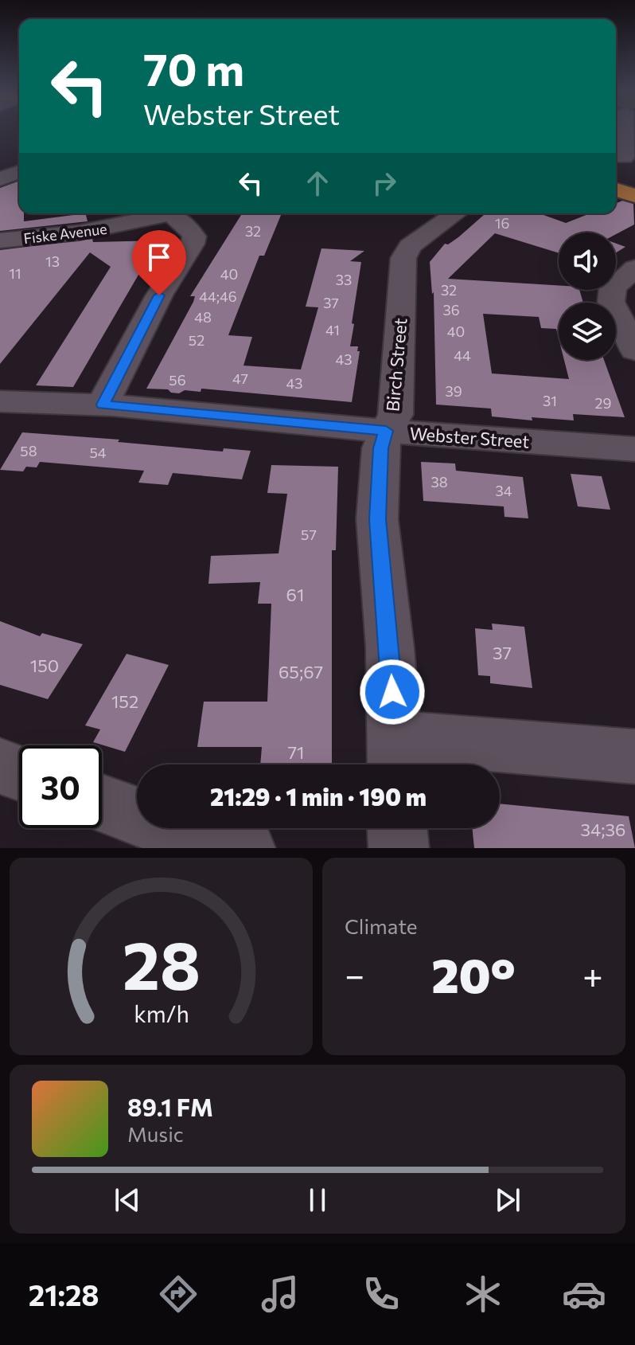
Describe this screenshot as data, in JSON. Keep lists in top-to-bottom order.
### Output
{
  "streets": {
    "street": ["Fiske Avenue", "Birch Street", "Webster Street"]
  },
  "crossings": [
    ["Fiske Avenue", "Webster Street"],
    ["Birch Street", "Webster Street"]
  ],
  "house_numbers": [
    "16",
    "32",
    "13",
    "11",
    "40",
    "33",
    "32",
    "44;46",
    "37",
    "36",
    "48",
    "41",
    "40",
    "52",
    "44",
    "43",
    "47",
    "56",
    "43",
    "39",
    "31",
    "29",
    "58",
    "54",
    "38",
    "34",
    "57",
    "61",
    "37",
    "150",
    "65;67",
    "152",
    "71",
    "34;36"
  ],
  "page": {
    "turn": ["70 m", "Webster Street"],
    "limit": "30",
    "trip": "21:29 · 1 min · 190 m",
    "tile": "Climate",
    "heat": ["−", "20°", "+"],
    "song": ["89.1 FM", "Music"],
    "tabs": "21:28",
    "gauge": ["28", "km/h"]
  }
}
